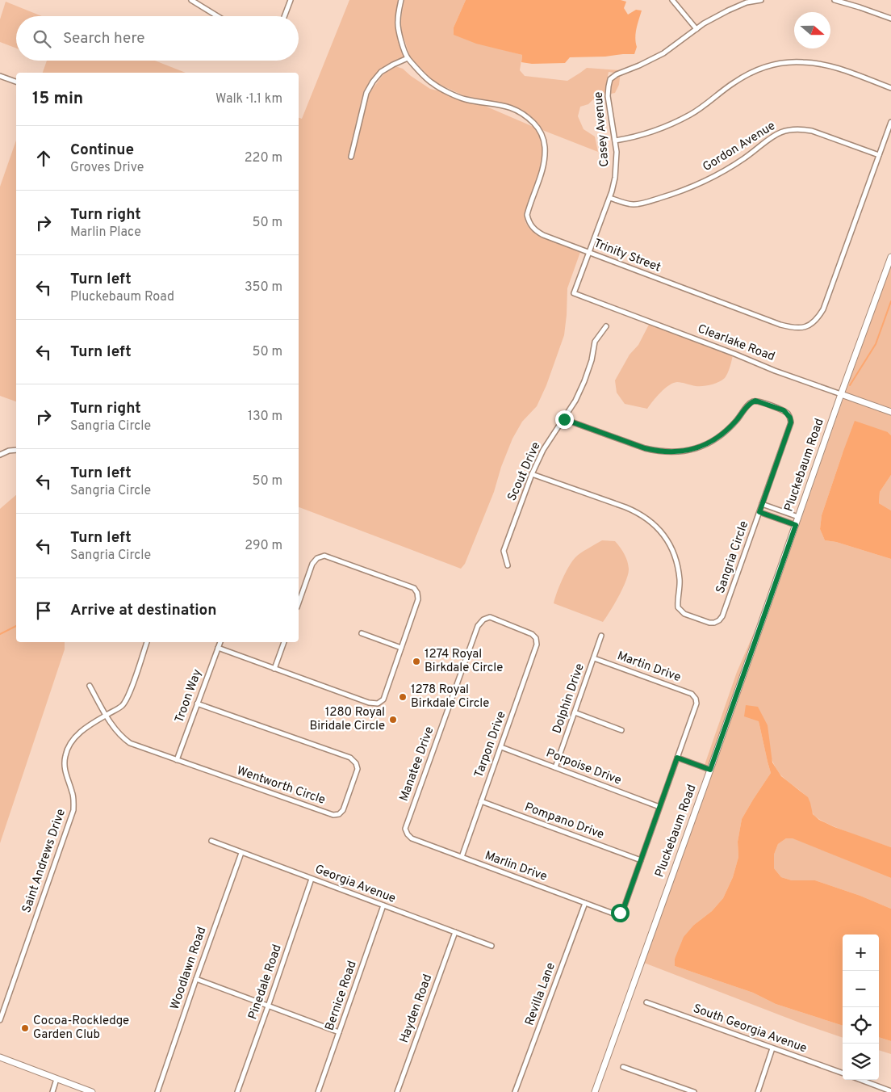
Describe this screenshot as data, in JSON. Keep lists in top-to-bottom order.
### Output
{
  "streets": {
    "street": [
      "Casey Avenue",
      "Gordon Avenue",
      "Trinity Street",
      "Clearlake Road",
      "Pluckebaum Road",
      "Scout Drive",
      "Sangria Circle",
      "Martin Drive",
      "Troon Way",
      "Dolphin Drive",
      "Tarpon Drive",
      "Manatee Drive",
      "Porpoise Drive",
      "Wentworth Circle",
      "Pompano Drive",
      "Saint Andrews Drive",
      "Marlin Drive",
      "Georgia Avenue",
      "Woodlawn Road",
      "Pinedale Road",
      "Revilla Lane",
      "Bernice Road",
      "Hayden Road",
      "South Georgia Avenue"
    ]
  },
  "crossings": [
    ["Casey Avenue", "Gordon Avenue"],
    ["Casey Avenue", "Trinity Street"],
    ["Casey Avenue", "Clearlake Road"],
    ["Gordon Avenue", "Trinity Street"],
    ["Clearlake Road", "Pluckebaum Road"],
    ["Scout Drive", "Sangria Circle"],
    ["Martin Drive", "Dolphin Drive"],
    ["Troon Way", "Wentworth Circle"],
    ["Dolphin Drive", "Porpoise Drive"],
    ["Tarpon Drive", "Manatee Drive"],
    ["Tarpon Drive", "Porpoise Drive"],
    ["Tarpon Drive", "Pompano Drive"],
    ["Tarpon Drive", "Marlin Drive"],
    ["Manatee Drive", "Marlin Drive"],
    ["Wentworth Circle", "Saint Andrews Drive"],
    ["Pompano Drive", "Marlin Drive"],
    ["Marlin Drive", "Revilla Lane"],
    ["Georgia Avenue", "Woodlawn Road"],
    ["Georgia Avenue", "Pinedale Road"],
    ["Georgia Avenue", "Bernice Road"],
    ["Georgia Avenue", "Hayden Road"]
  ],
  "places": [
    "1274 Royal Birkdale Circle",
    "1278 Royal Birkdale Circle",
    "1280 Royal Biridale Circle",
    "Cocoa-Rockledge Garden Club"
  ],
  "north": "right",
  "page": {
    "search": "Search here",
    "heading": ["15 min", "Walk · 1.1 km"],
    "list": [
      ["Continue", "Groves Drive", "220 m"],
      ["Turn right", "Marlin Place", "50 m"],
      ["Turn left", "Pluckebaum Road", "350 m"],
      ["Turn left", "50 m"],
      ["Turn right", "Sangria Circle", "130 m"],
      ["Turn left", "Sangria Circle", "50 m"],
      ["Turn left", "Sangria Circle", "290 m"],
      "Arrive at destination"
    ],
    "map_buttons": ["+", "−"]
  }
}
